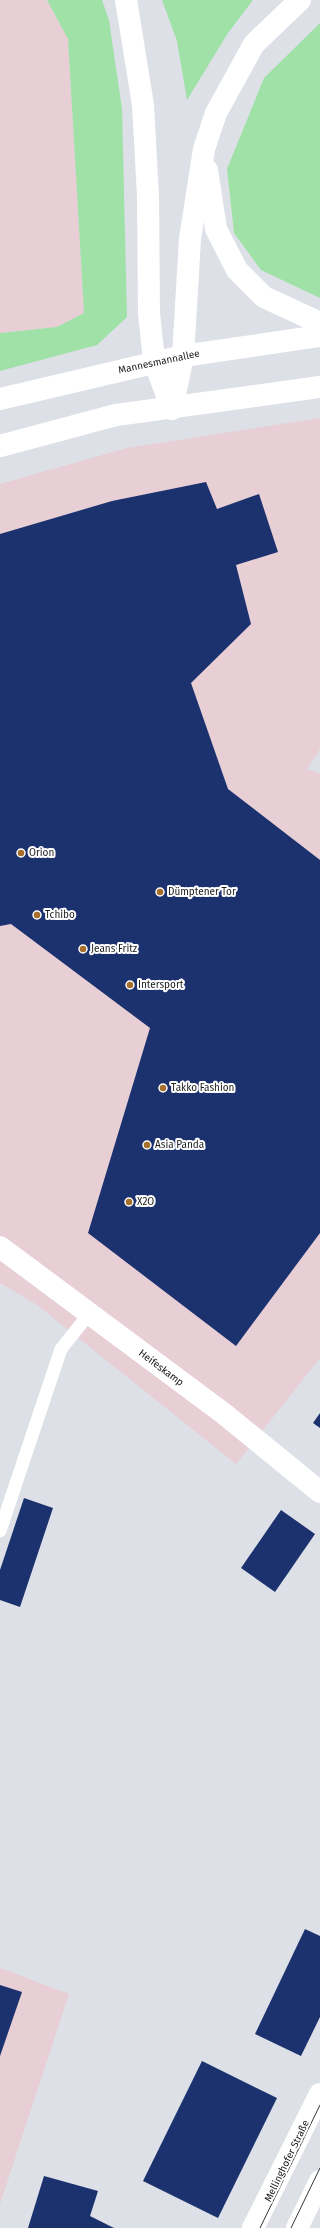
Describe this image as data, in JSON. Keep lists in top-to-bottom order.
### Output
{
  "streets": {
    "main road": ["Mannesmannallee", "Heifeskamp", "Mellinghofer Straße"]
  },
  "places": [
    "Orion",
    "Dümptener Tor",
    "Tchibo",
    "Jeans Fritz",
    "Intersport",
    "Takko Fashion",
    "Asia Panda",
    "X2O"
  ]
}
